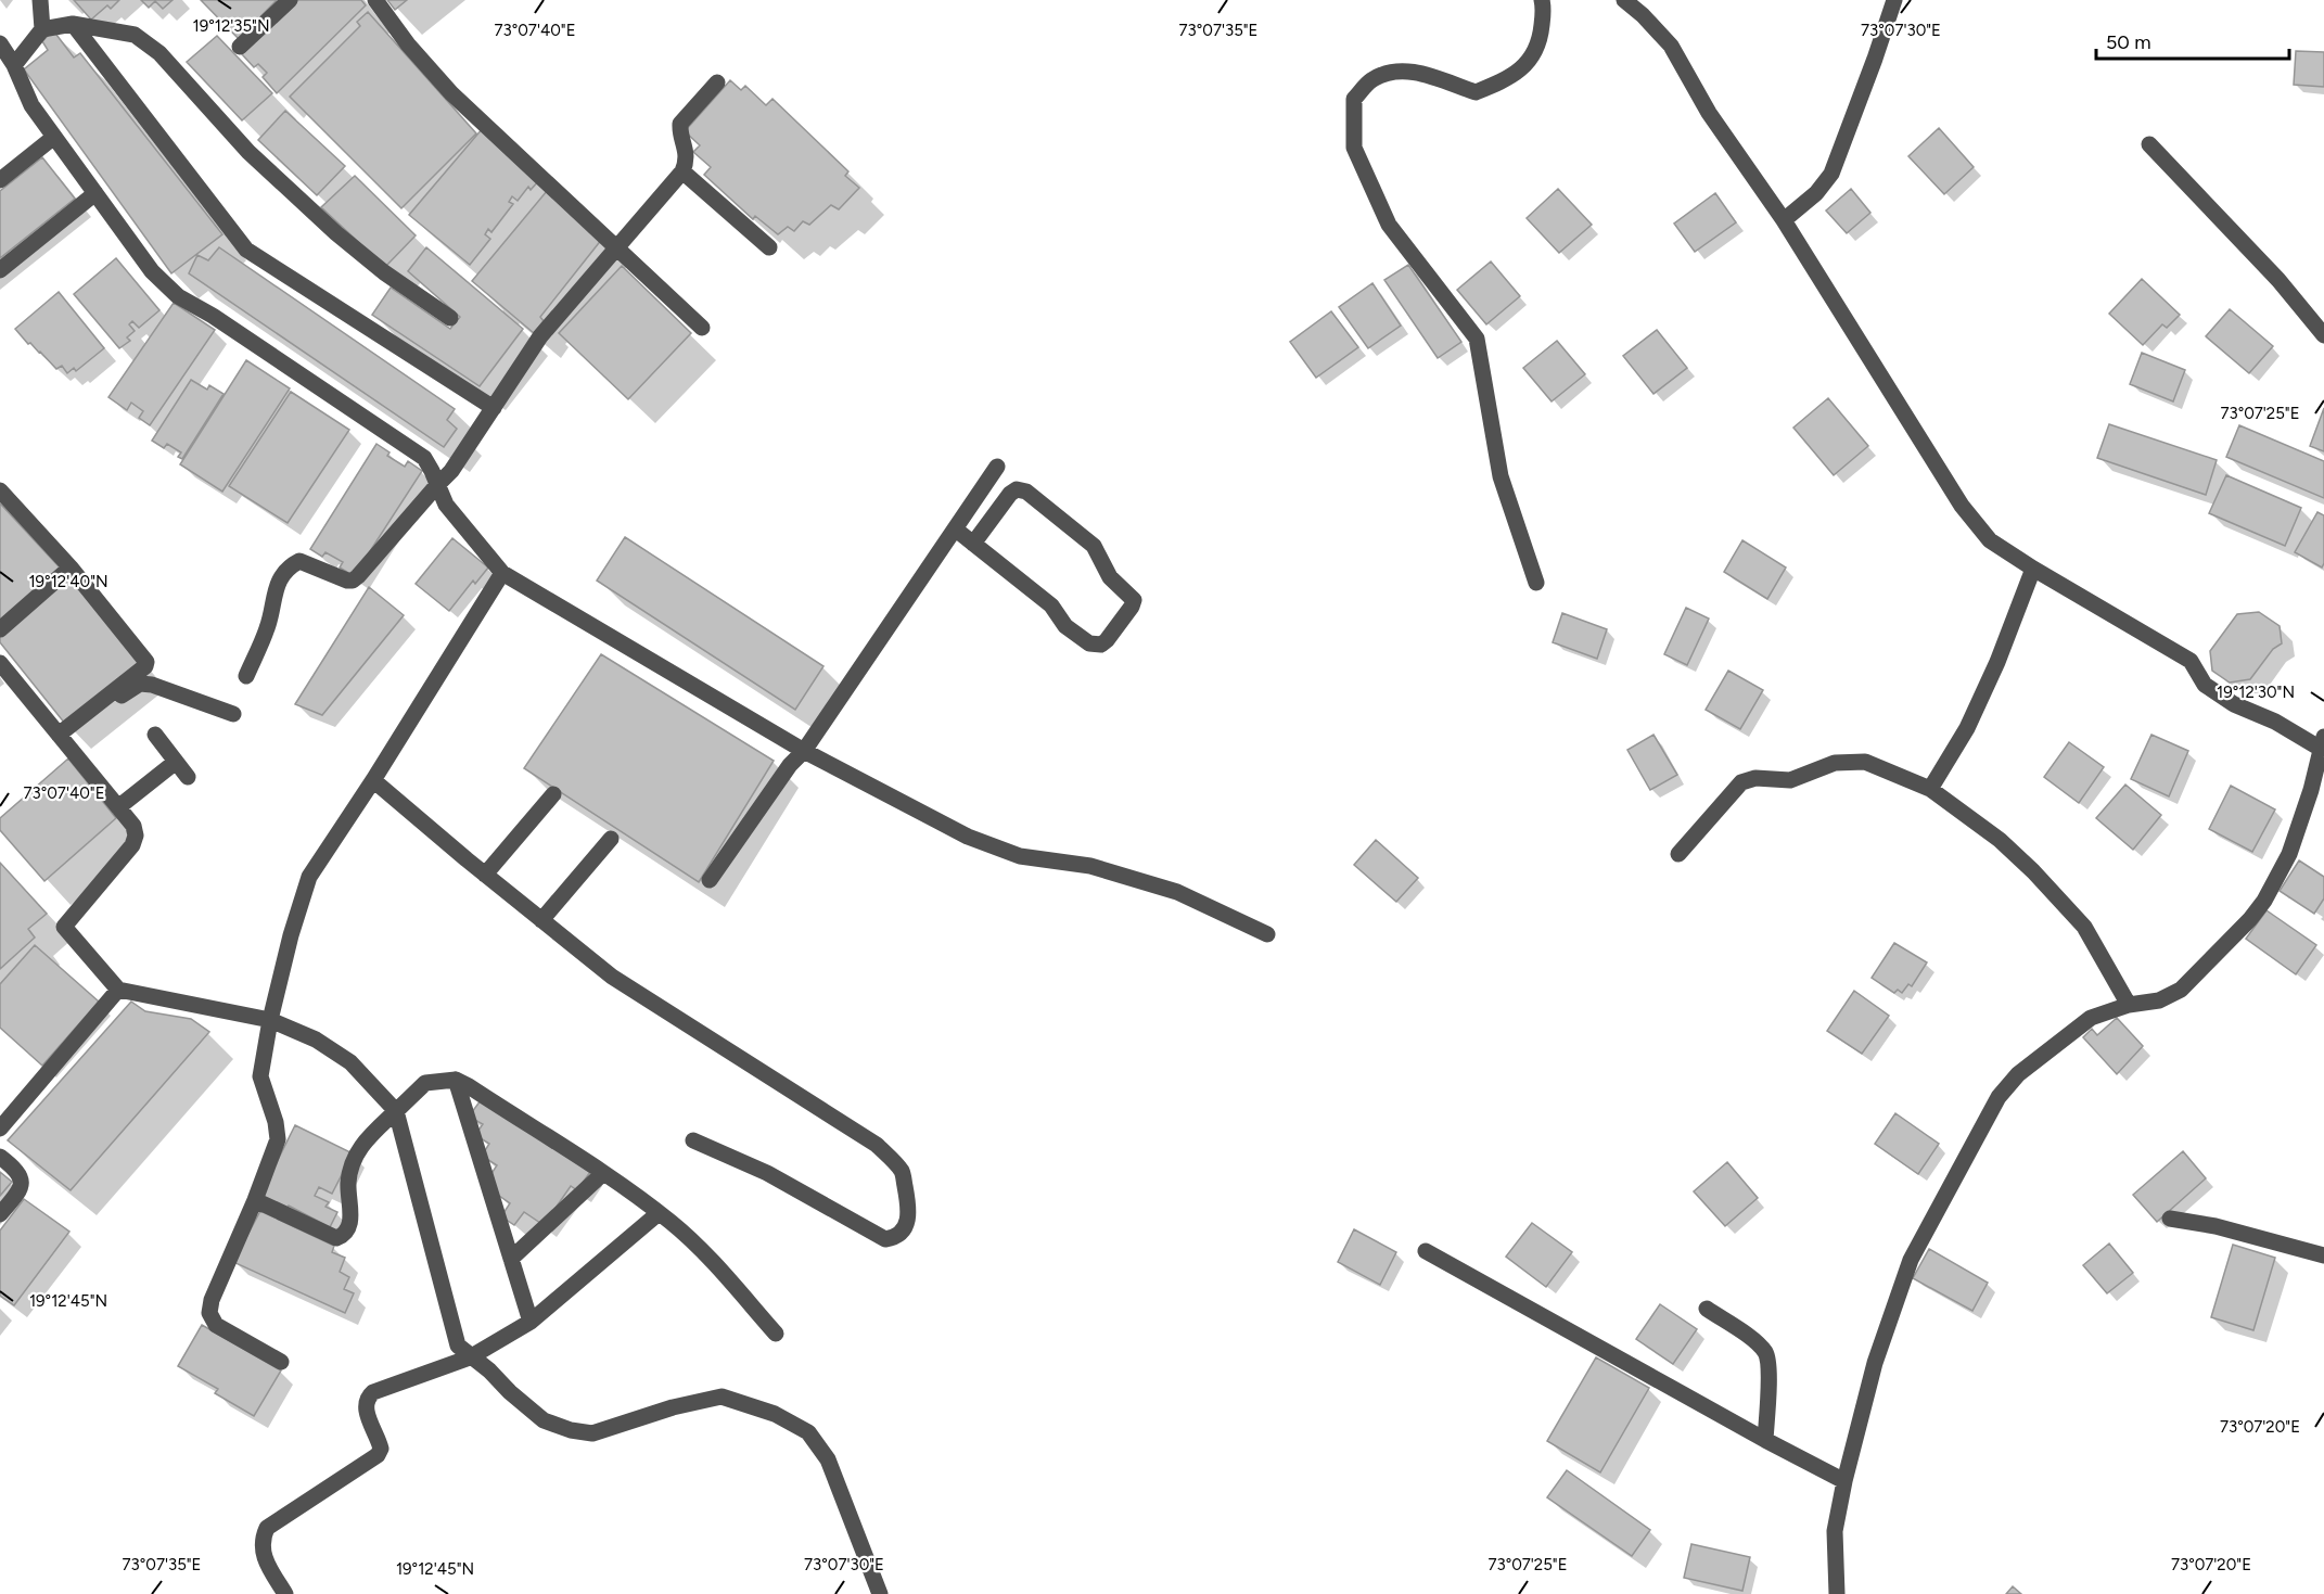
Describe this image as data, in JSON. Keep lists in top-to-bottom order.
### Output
{
  "scale_bar": "50 m",
  "coordinates": [
    "19°12'35\"N",
    "73°07'40\"E",
    "73°07'35\"E",
    "73°07'30\"E",
    "73°07'25\"E",
    "19°12'40\"N",
    "19°12'30\"N",
    "19°12'45\"N",
    "73°07'20\"E"
  ]
}
